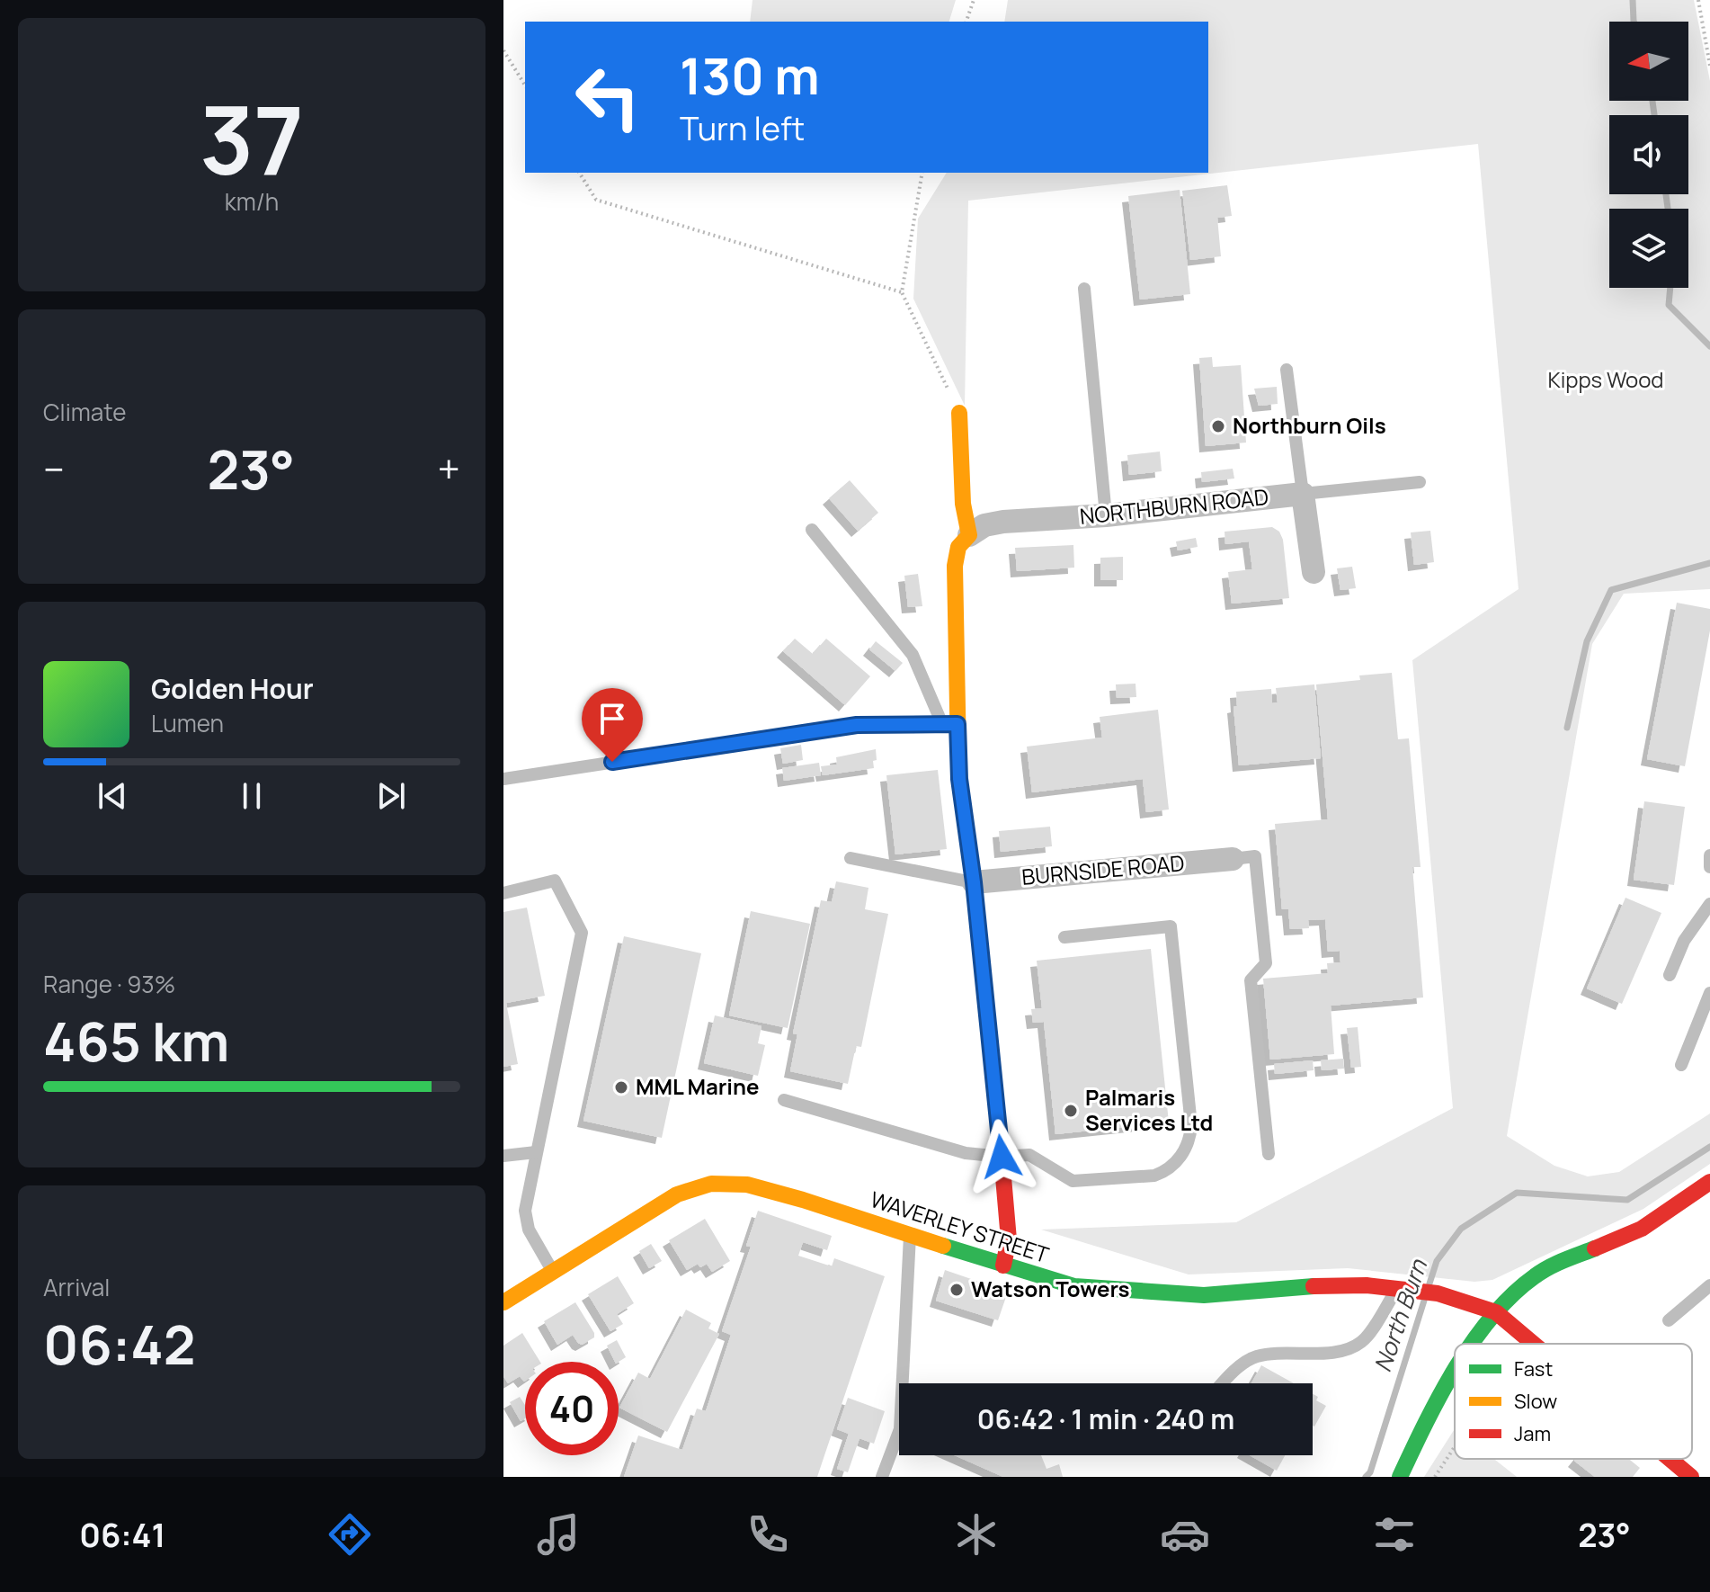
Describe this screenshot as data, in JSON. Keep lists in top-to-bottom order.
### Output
{
  "streets": {
    "street": ["NORTHBURN ROAD", "BURNSIDE ROAD", "WAVERLEY STREET"]
  },
  "water": ["North Burn"],
  "parks": ["Kipps Wood"],
  "places": [
    "Northburn Oils",
    "MML Marine",
    "Palmaris Services Ltd",
    "Watson Towers"
  ],
  "legend": ["Fast", "Slow", "Jam"],
  "north": "left",
  "page": {
    "tile": [
      ["37", "km/h"],
      "Climate",
      ["Range · 93%", "465 km"],
      ["Arrival", "06:42"]
    ],
    "turn": ["130 m", "Turn left"],
    "heat": ["−", "23°", "+"],
    "song": ["Golden Hour", "Lumen"],
    "limit": "40",
    "trip": "06:42 · 1 min · 240 m",
    "tabs": ["06:41", "23°"]
  }
}
